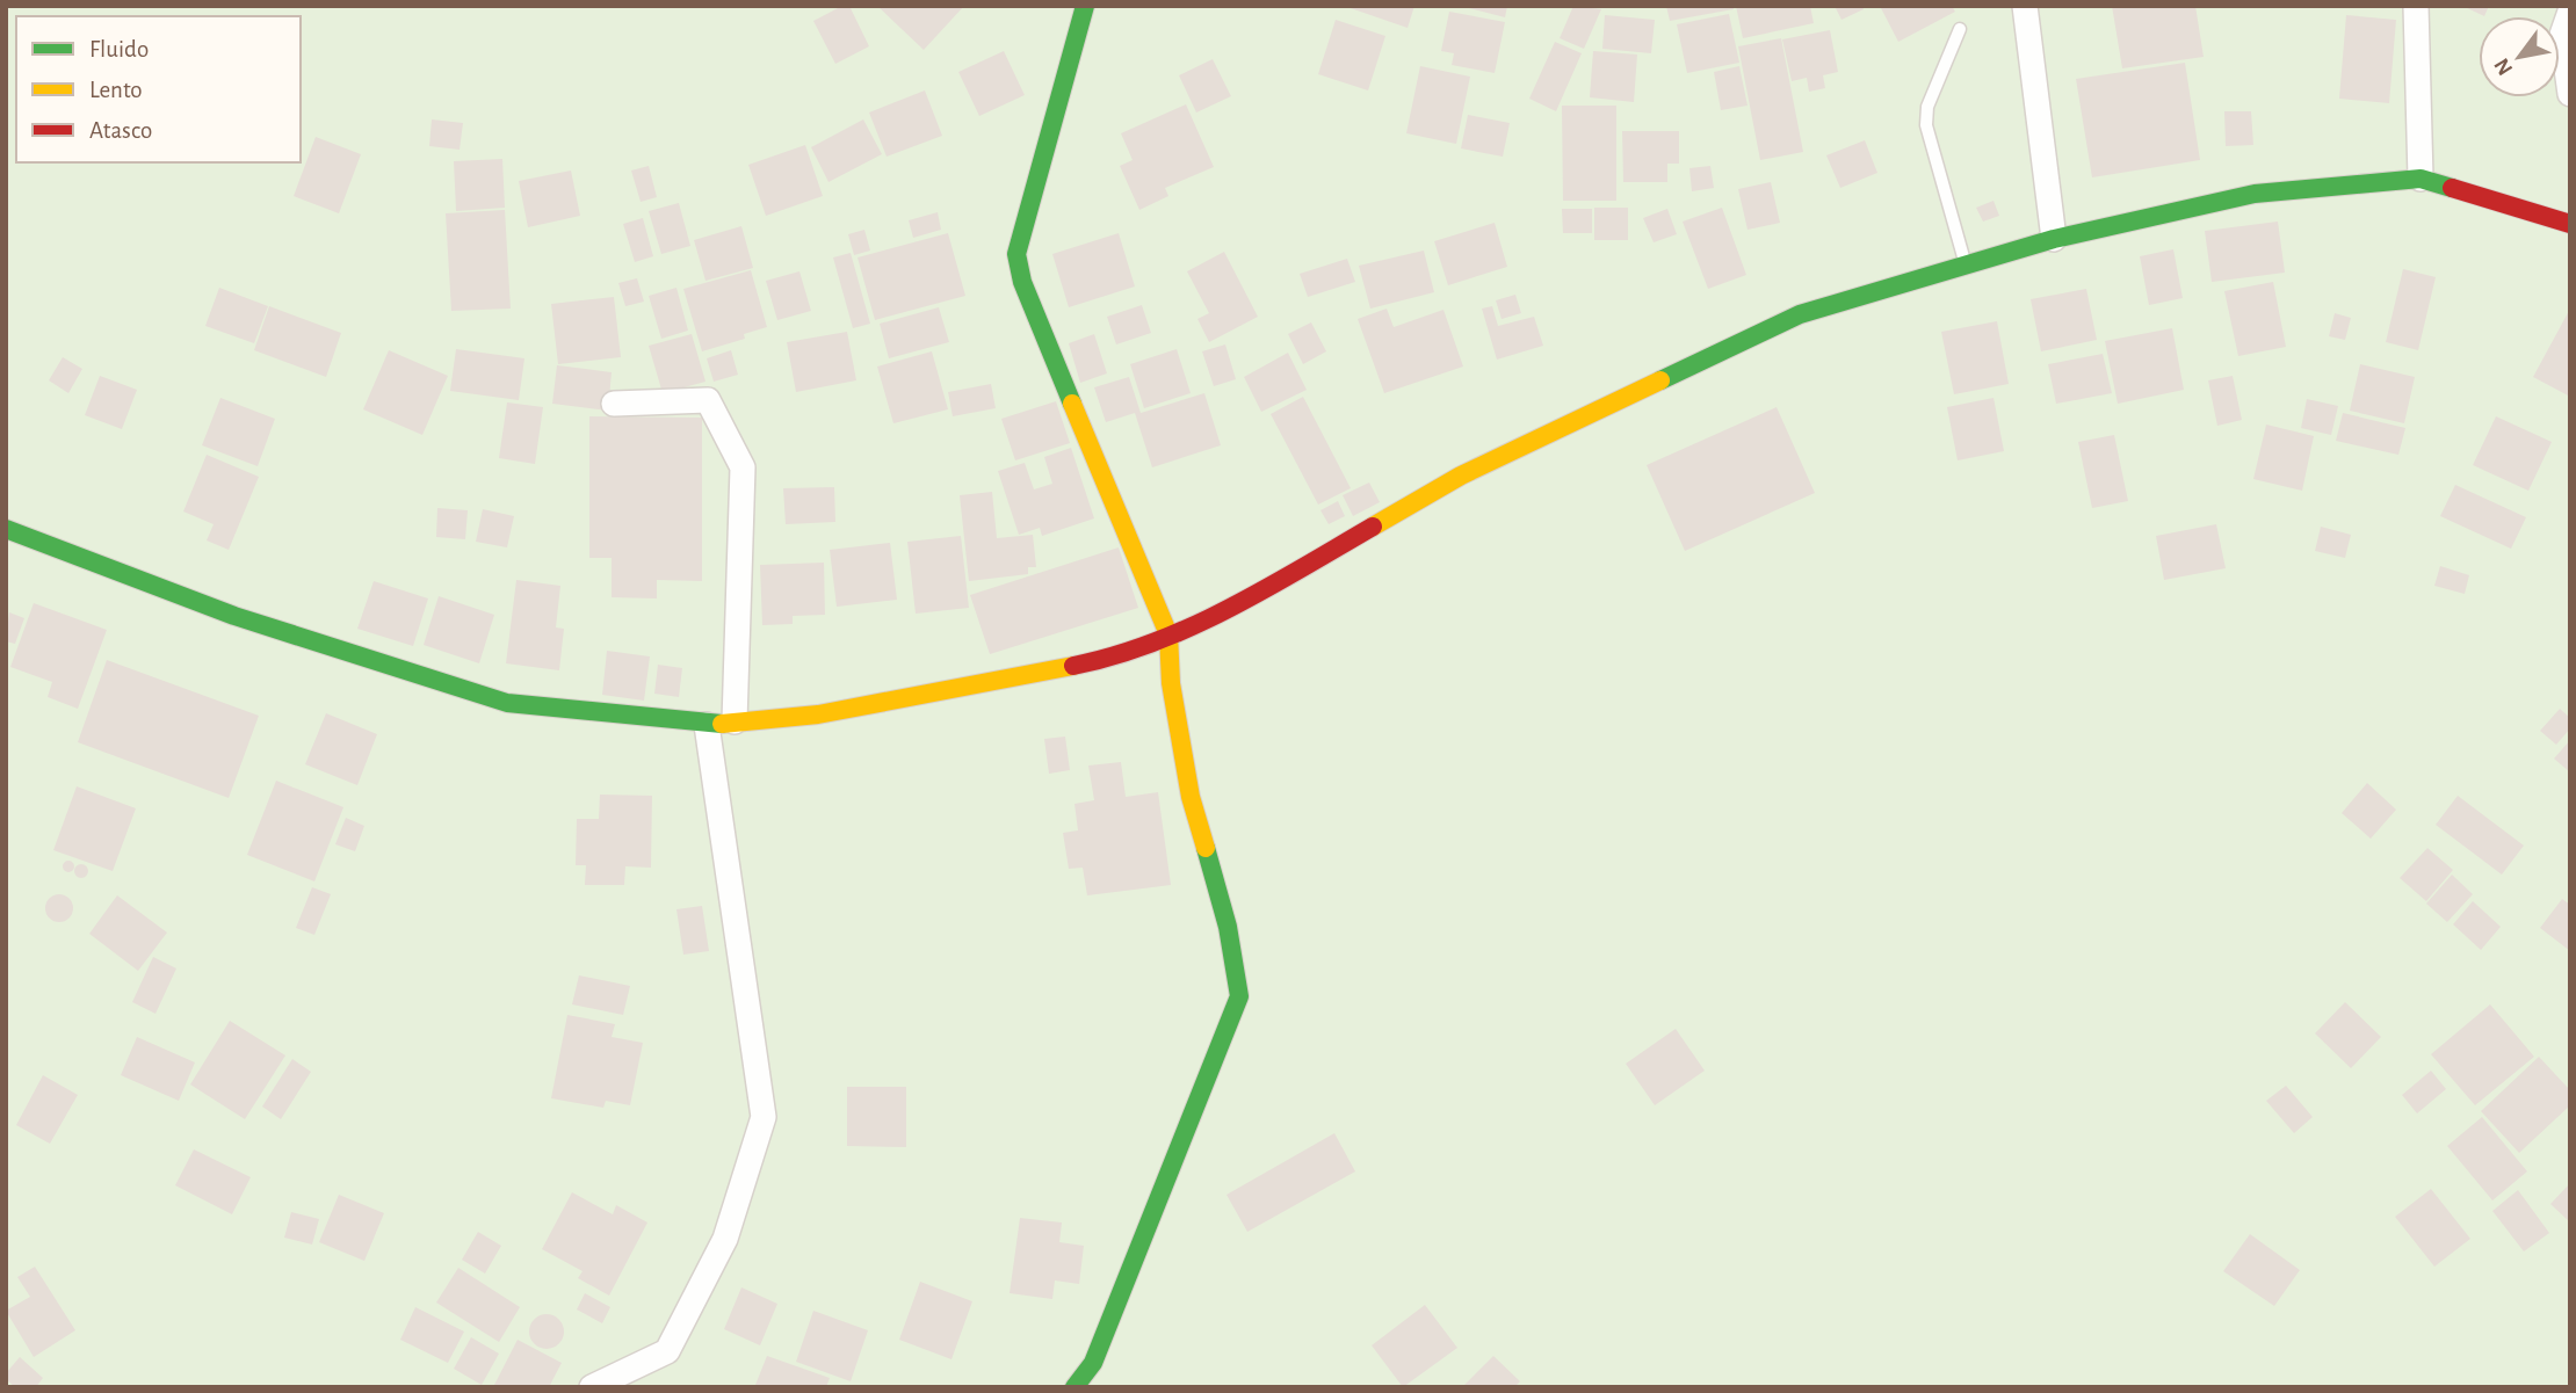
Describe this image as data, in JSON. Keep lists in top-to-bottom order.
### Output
{
  "legend": ["Fluido", "Lento", "Atasco"],
  "north": "bottom left"
}
